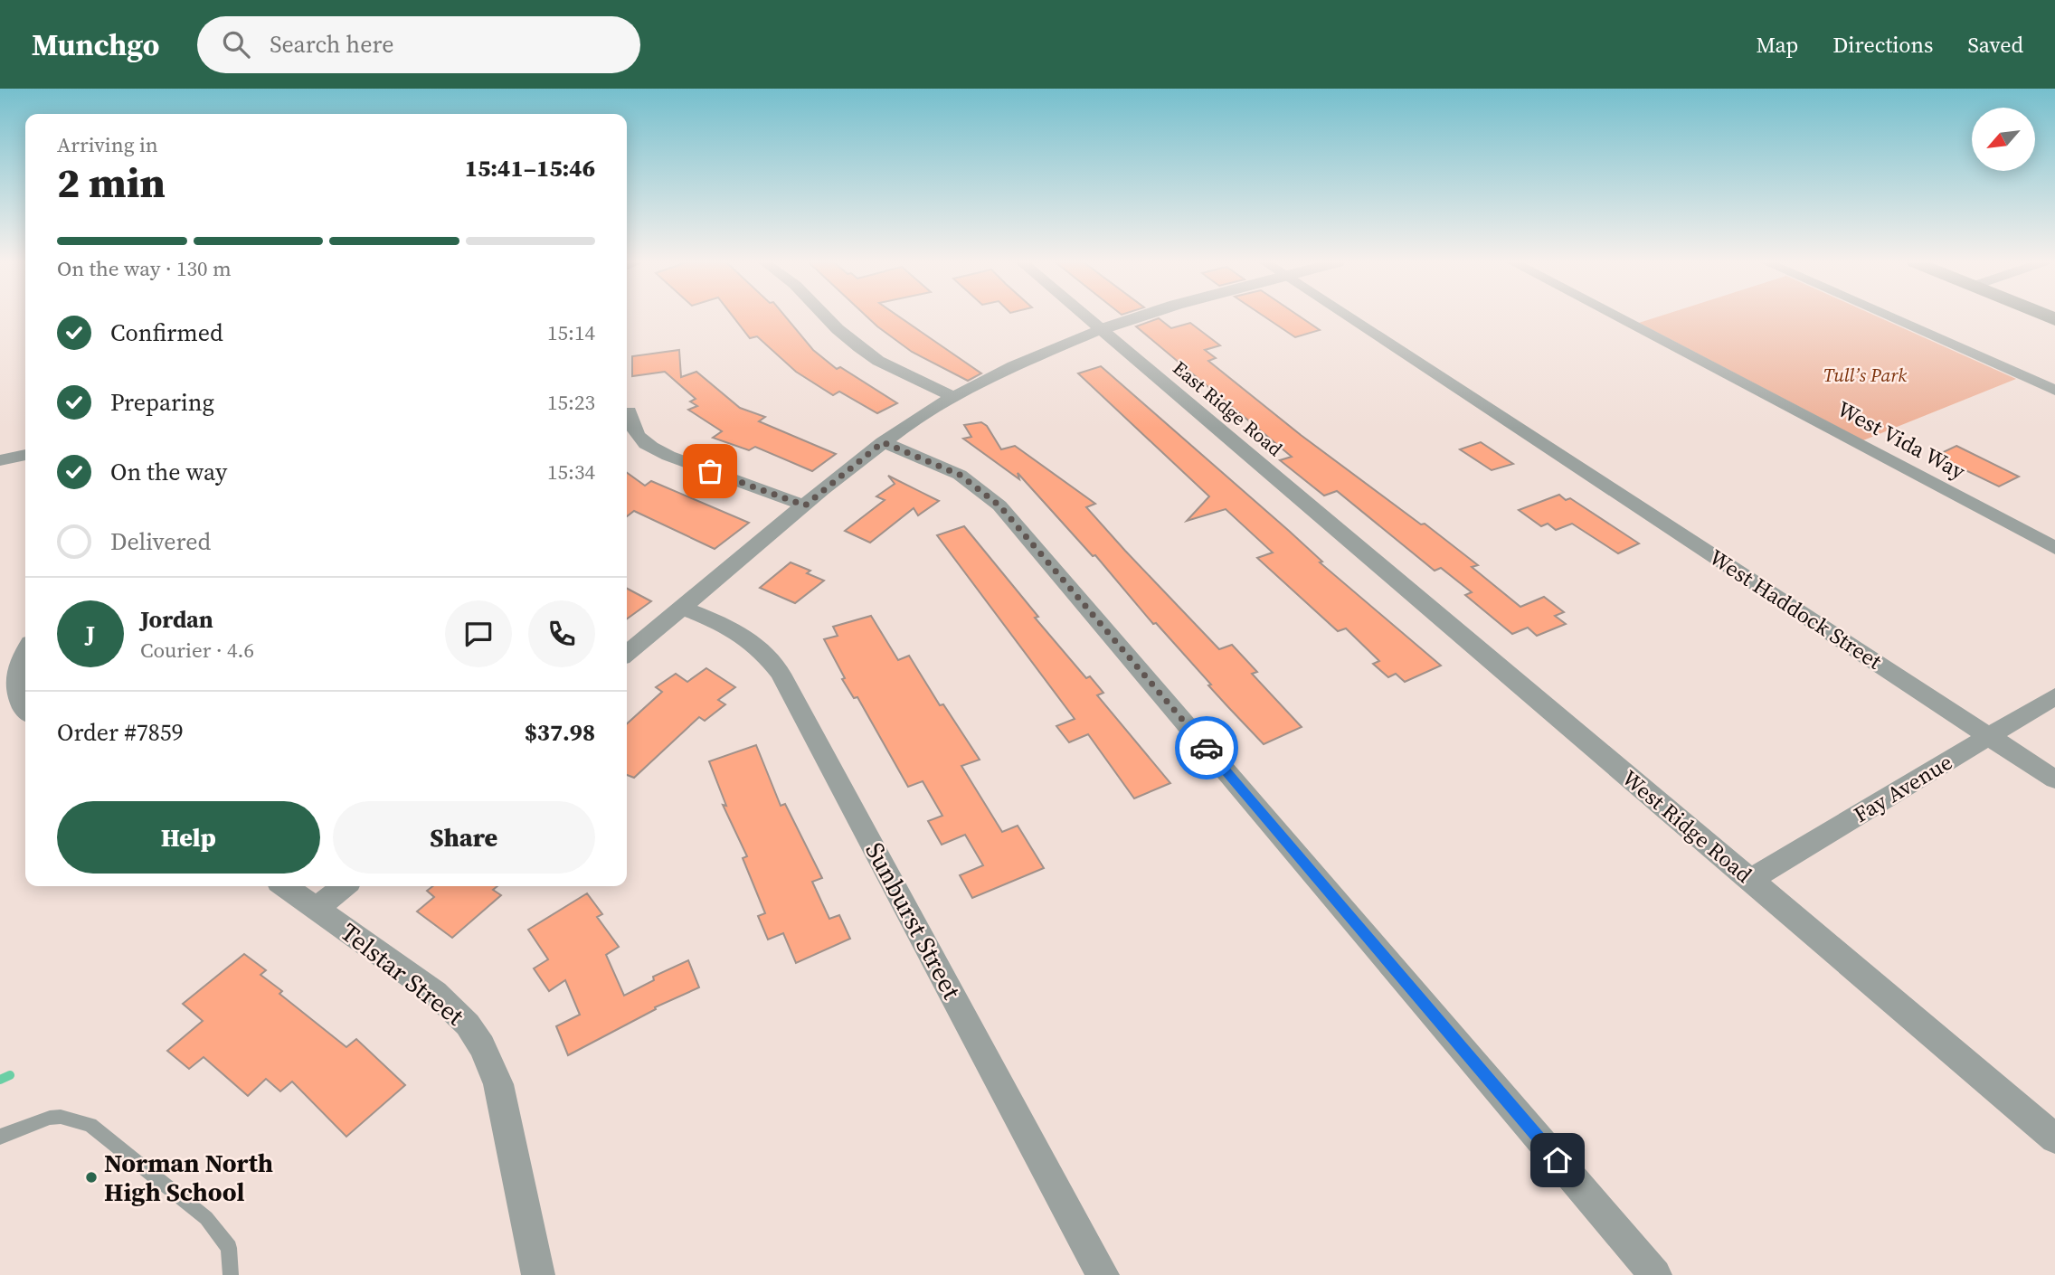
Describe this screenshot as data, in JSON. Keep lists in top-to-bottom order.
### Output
{
  "streets": {
    "street": [
      "East Ridge Road",
      "West Vida Way",
      "West Haddock Street",
      "Fay Avenue",
      "West Ridge Road",
      "Sunburst Street",
      "Telstar Street"
    ]
  },
  "crossings": [
    ["East Ridge Road", "West Ridge Road"],
    ["West Haddock Street", "Fay Avenue"],
    ["Fay Avenue", "West Ridge Road"]
  ],
  "parks": ["Tull’s Park"],
  "places": ["Norman North High School"],
  "north": "bottom left",
  "page": {
    "header": "Munchgo",
    "search": "Search here",
    "nav": ["Map", "Directions", "Saved"],
    "heading": ["2 min", "Arriving in", "15:41–15:46"],
    "panel": [
      "Jordan",
      "Courier · 4.6",
      "Order #7859",
      "$37.98"
    ],
    "bar": "On the way · 130 m",
    "list": [
      ["Confirmed", "15:14"],
      ["Preparing", "15:23"],
      ["On the way", "15:34"],
      "Delivered"
    ],
    "round": "J",
    "buttons": ["Help", "Share"]
  }
}
